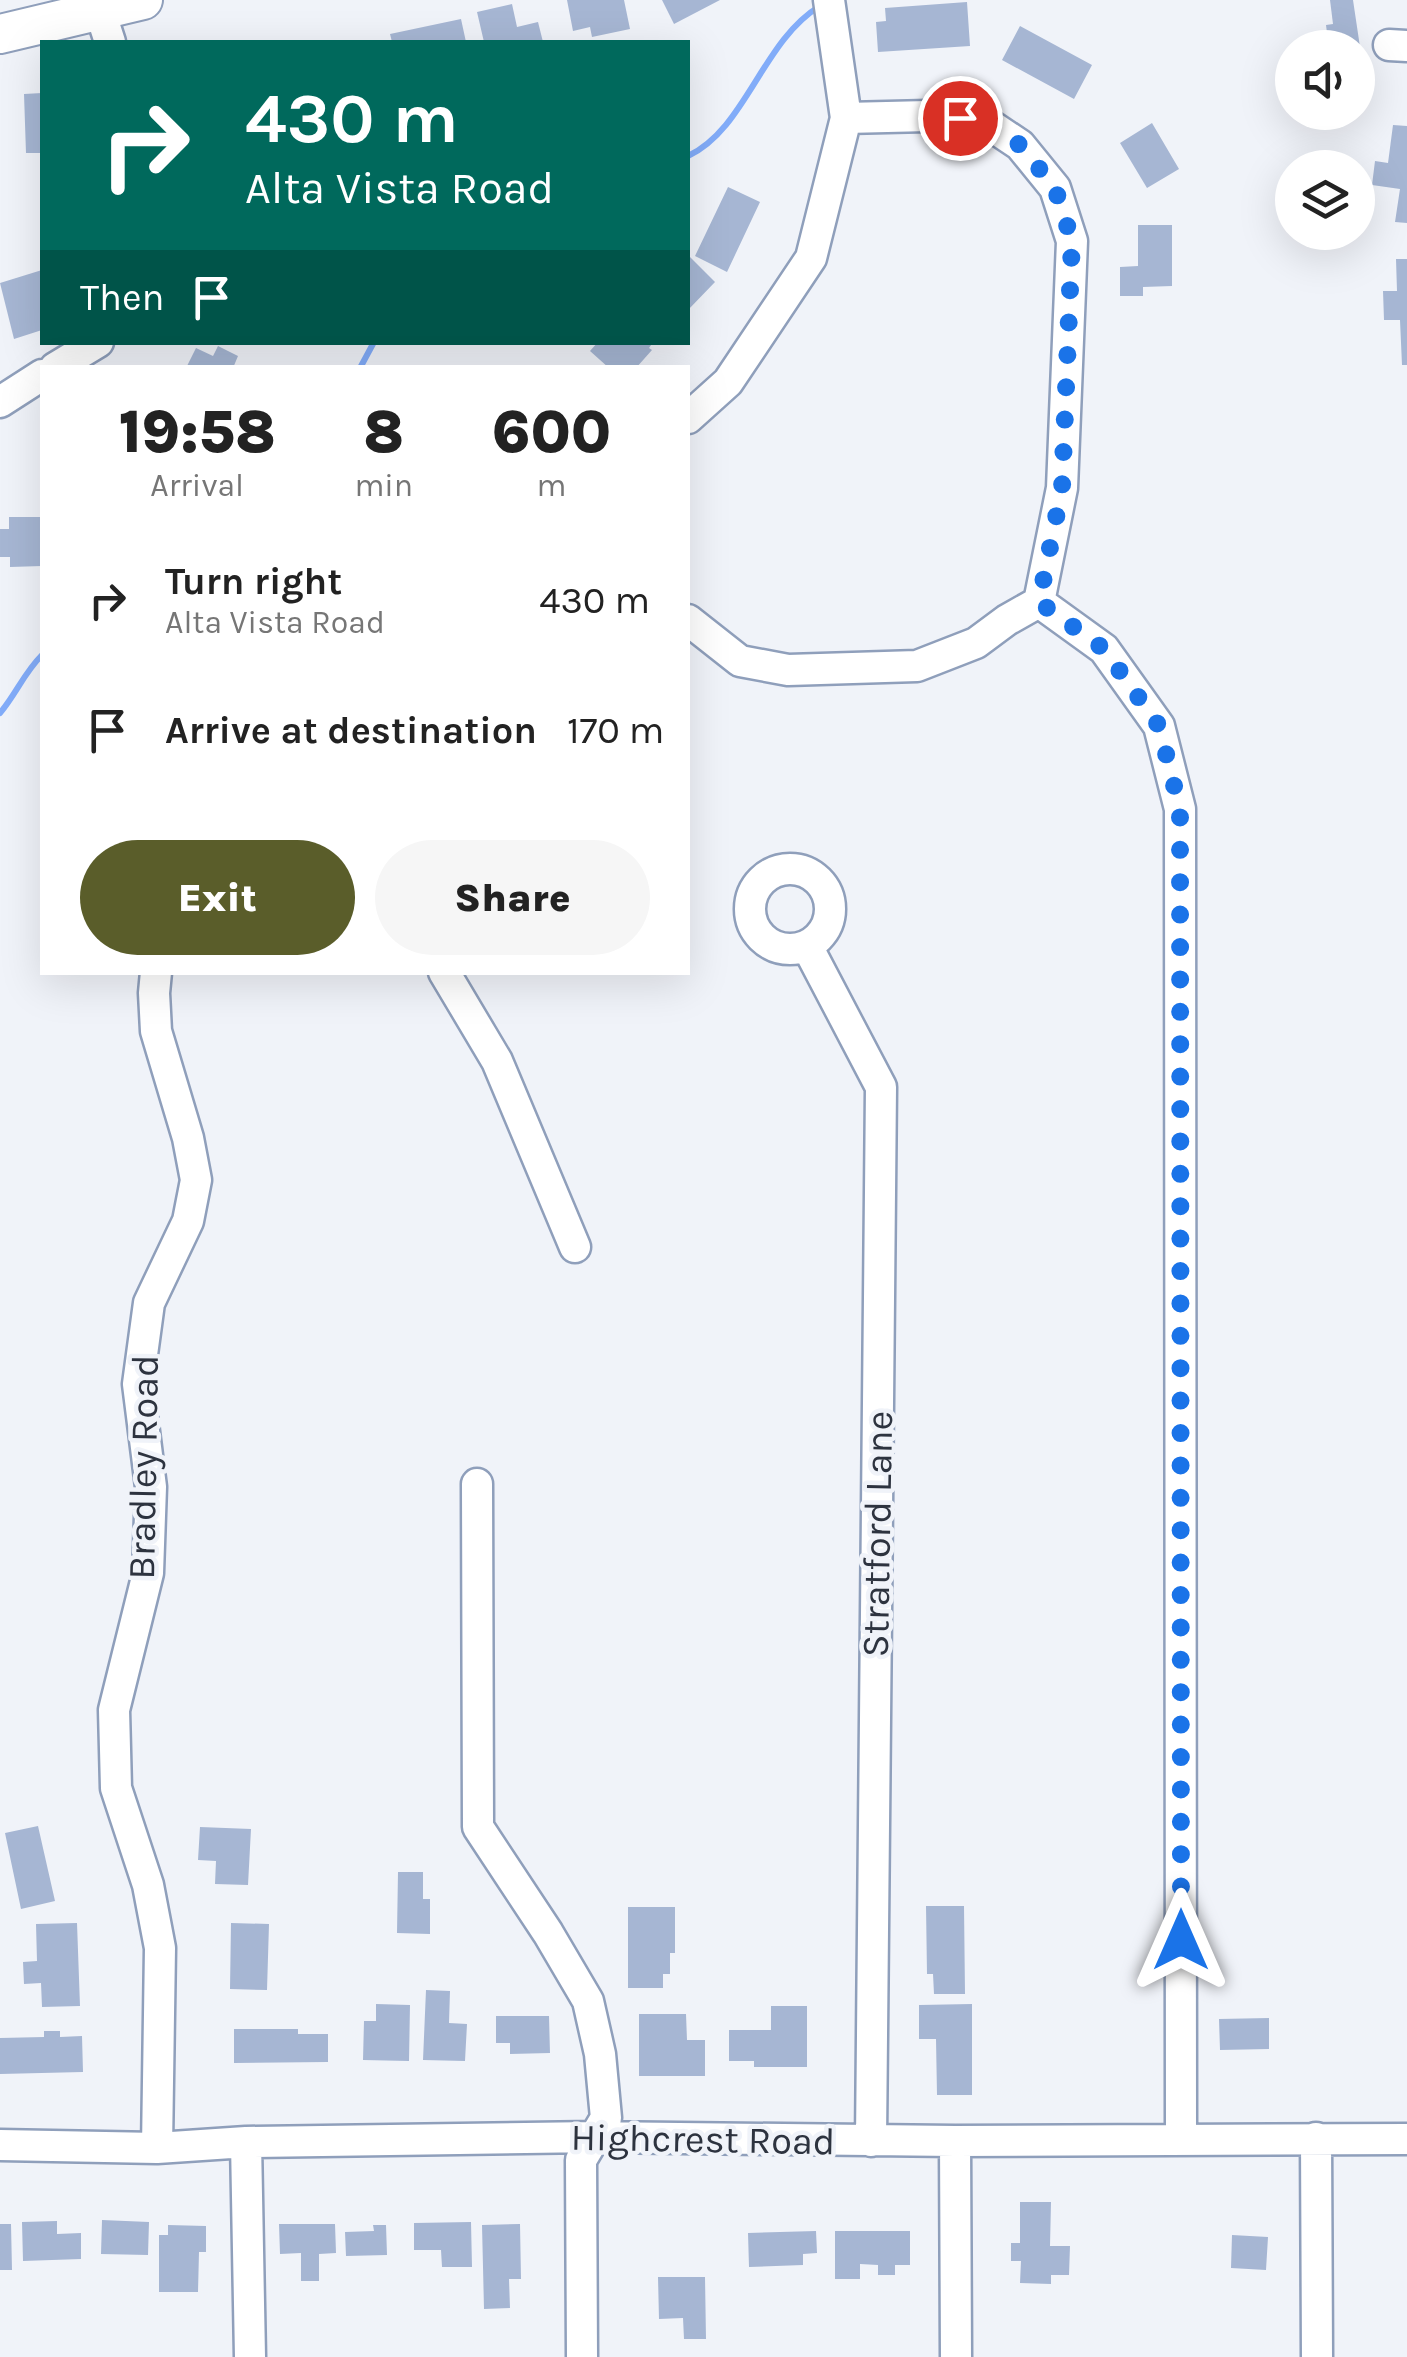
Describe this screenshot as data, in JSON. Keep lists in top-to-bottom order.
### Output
{
  "streets": {
    "street": ["Bradley Road", "Stratford Lane", "Highcrest Road"]
  },
  "crossings": [
    ["Bradley Road", "Highcrest Road"],
    ["Stratford Lane", "Highcrest Road"]
  ],
  "page": {
    "turn": ["430 m", "Alta Vista Road"],
    "then": "Then",
    "eta": [
      "19:58",
      "Arrival",
      "8",
      "min",
      "600",
      "m"
    ],
    "list": [
      {
        "name": "Turn right",
        "note": "Alta Vista Road",
        "value": "430 m"
      },
      {
        "name": "Arrive at destination",
        "value": "170 m"
      }
    ],
    "buttons": ["Exit", "Share"]
  }
}
